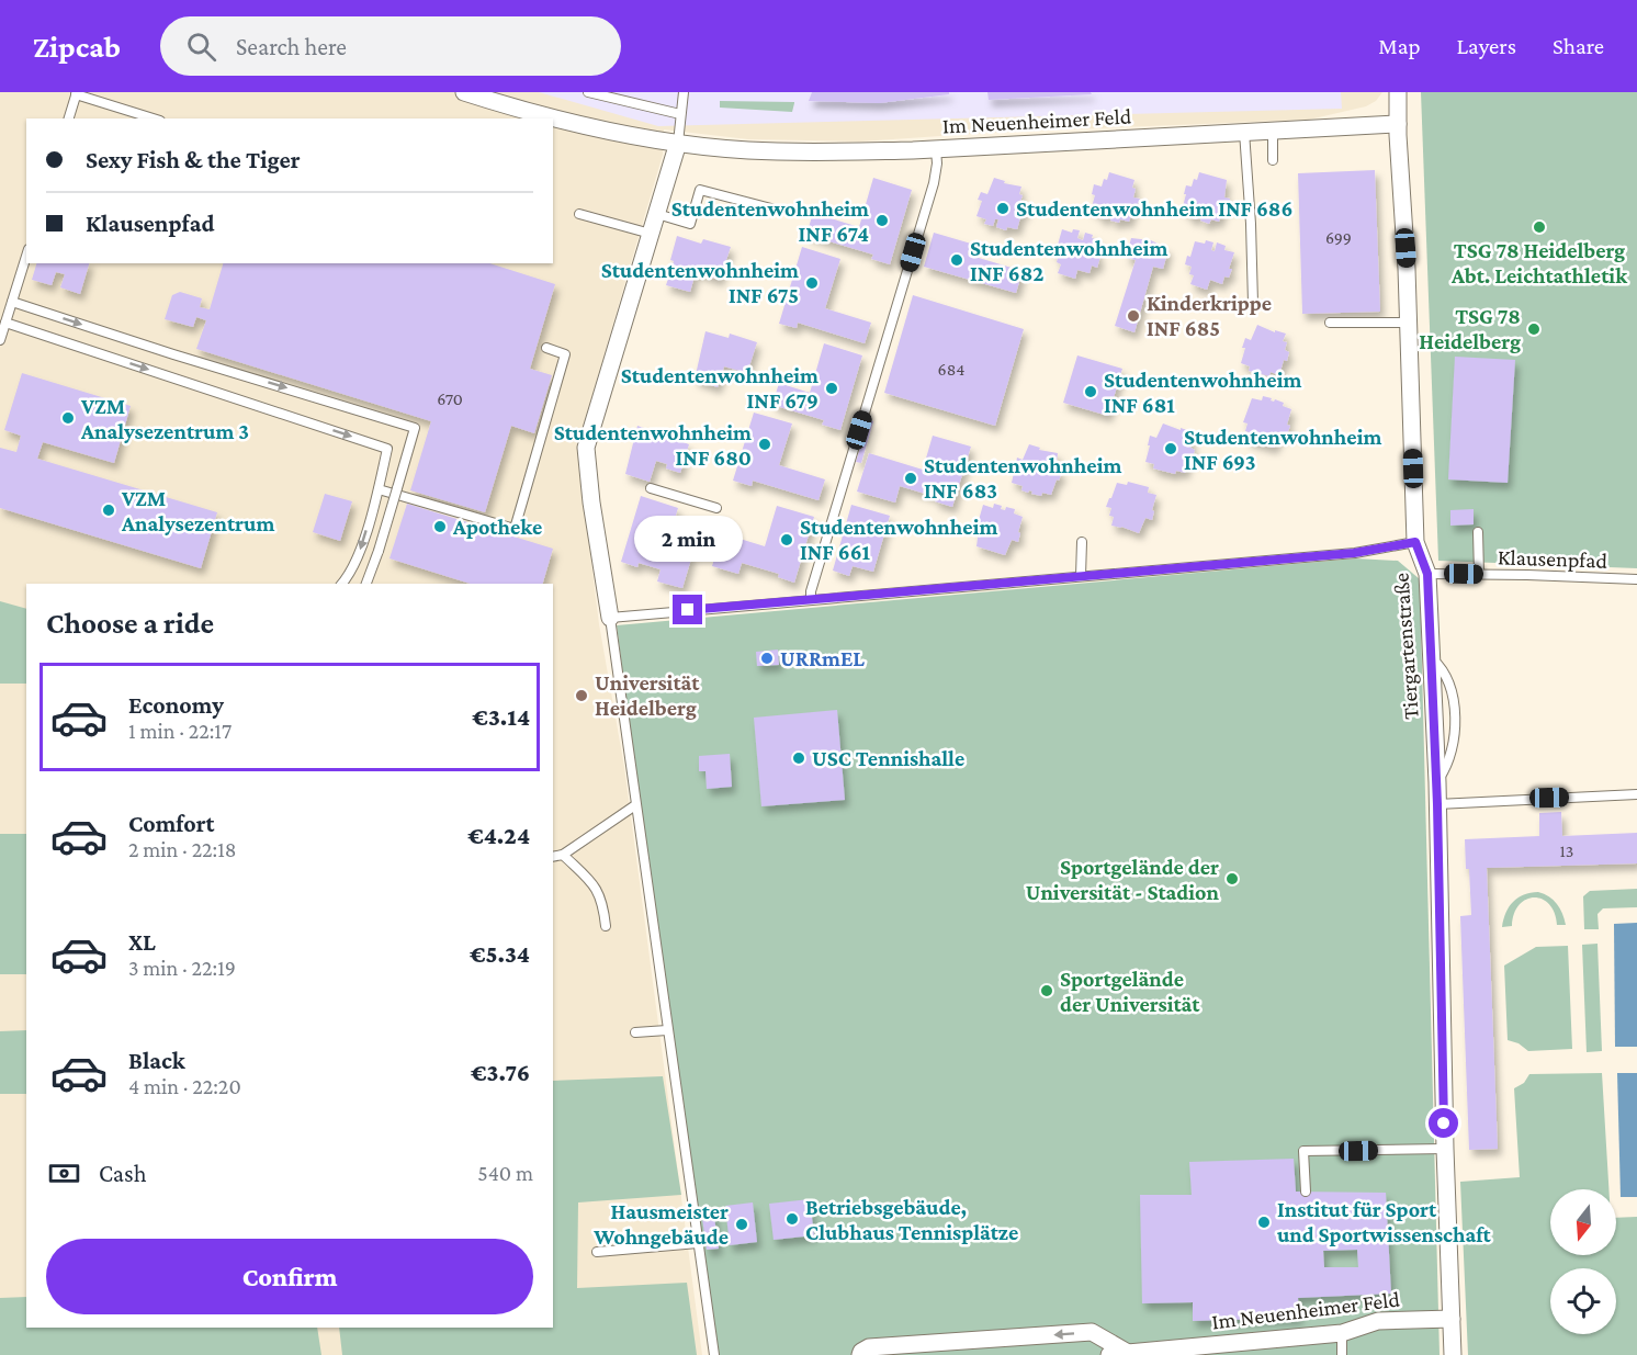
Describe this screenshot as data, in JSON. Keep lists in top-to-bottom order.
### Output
{
  "streets": {
    "street": ["Im Neuenheimer Feld", "Tiergartenstraße"],
    "lane": ["Klausenpfad"]
  },
  "crossings": [
    ["Im Neuenheimer Feld", "Tiergartenstraße"],
    ["Klausenpfad", "Tiergartenstraße"]
  ],
  "places": [
    "Studentenwohnheim INF 686",
    "Studentenwohnheim INF 674",
    "TSG 78 Heidelberg Abt. Leichtathletik",
    "Studentenwohnheim INF 682",
    "Studentenwohnheim INF 675",
    "Kinderkrippe INF 685",
    "TSG 78 Heidelberg",
    "Studentenwohnheim INF 679",
    "Studentenwohnheim INF 681",
    "VZM Analysezentrum 3",
    "Studentenwohnheim INF 680",
    "Studentenwohnheim INF 693",
    "Studentenwohnheim INF 683",
    "VZM Analysezentrum",
    "Apotheke",
    "Studentenwohnheim INF 661",
    "URRmEL",
    "Universität Heidelberg",
    "USC Tennishalle",
    "Sportgelände der Universität - Stadion",
    "Sportgelände der Universität",
    "Betriebsgebäude, Clubhaus Tennisplätze",
    "Institut für Sport und Sportwissenschaft",
    "Hausmeister Wohngebäude"
  ],
  "house_numbers": [
    "699",
    "684",
    "670",
    "13"
  ],
  "north": "bottom",
  "page": {
    "header": "Zipcab",
    "search": "Search here",
    "nav": ["Map", "Layers", "Share"],
    "banner": ["Sexy Fish & the Tiger", "Klausenpfad"],
    "bubble": "2 min",
    "heading": "Choose a ride",
    "list": [
      {
        "name": "Economy",
        "note": "1 min · 22:17",
        "value": "€3.14"
      },
      {
        "name": "Comfort",
        "note": "2 min · 22:18",
        "value": "€4.24"
      },
      {
        "name": "XL",
        "note": "3 min · 22:19",
        "value": "€5.34"
      },
      {
        "name": "Black",
        "note": "4 min · 22:20",
        "value": "€3.76"
      }
    ],
    "pay": ["Cash", "540 m"],
    "buttons": "Confirm"
  }
}
